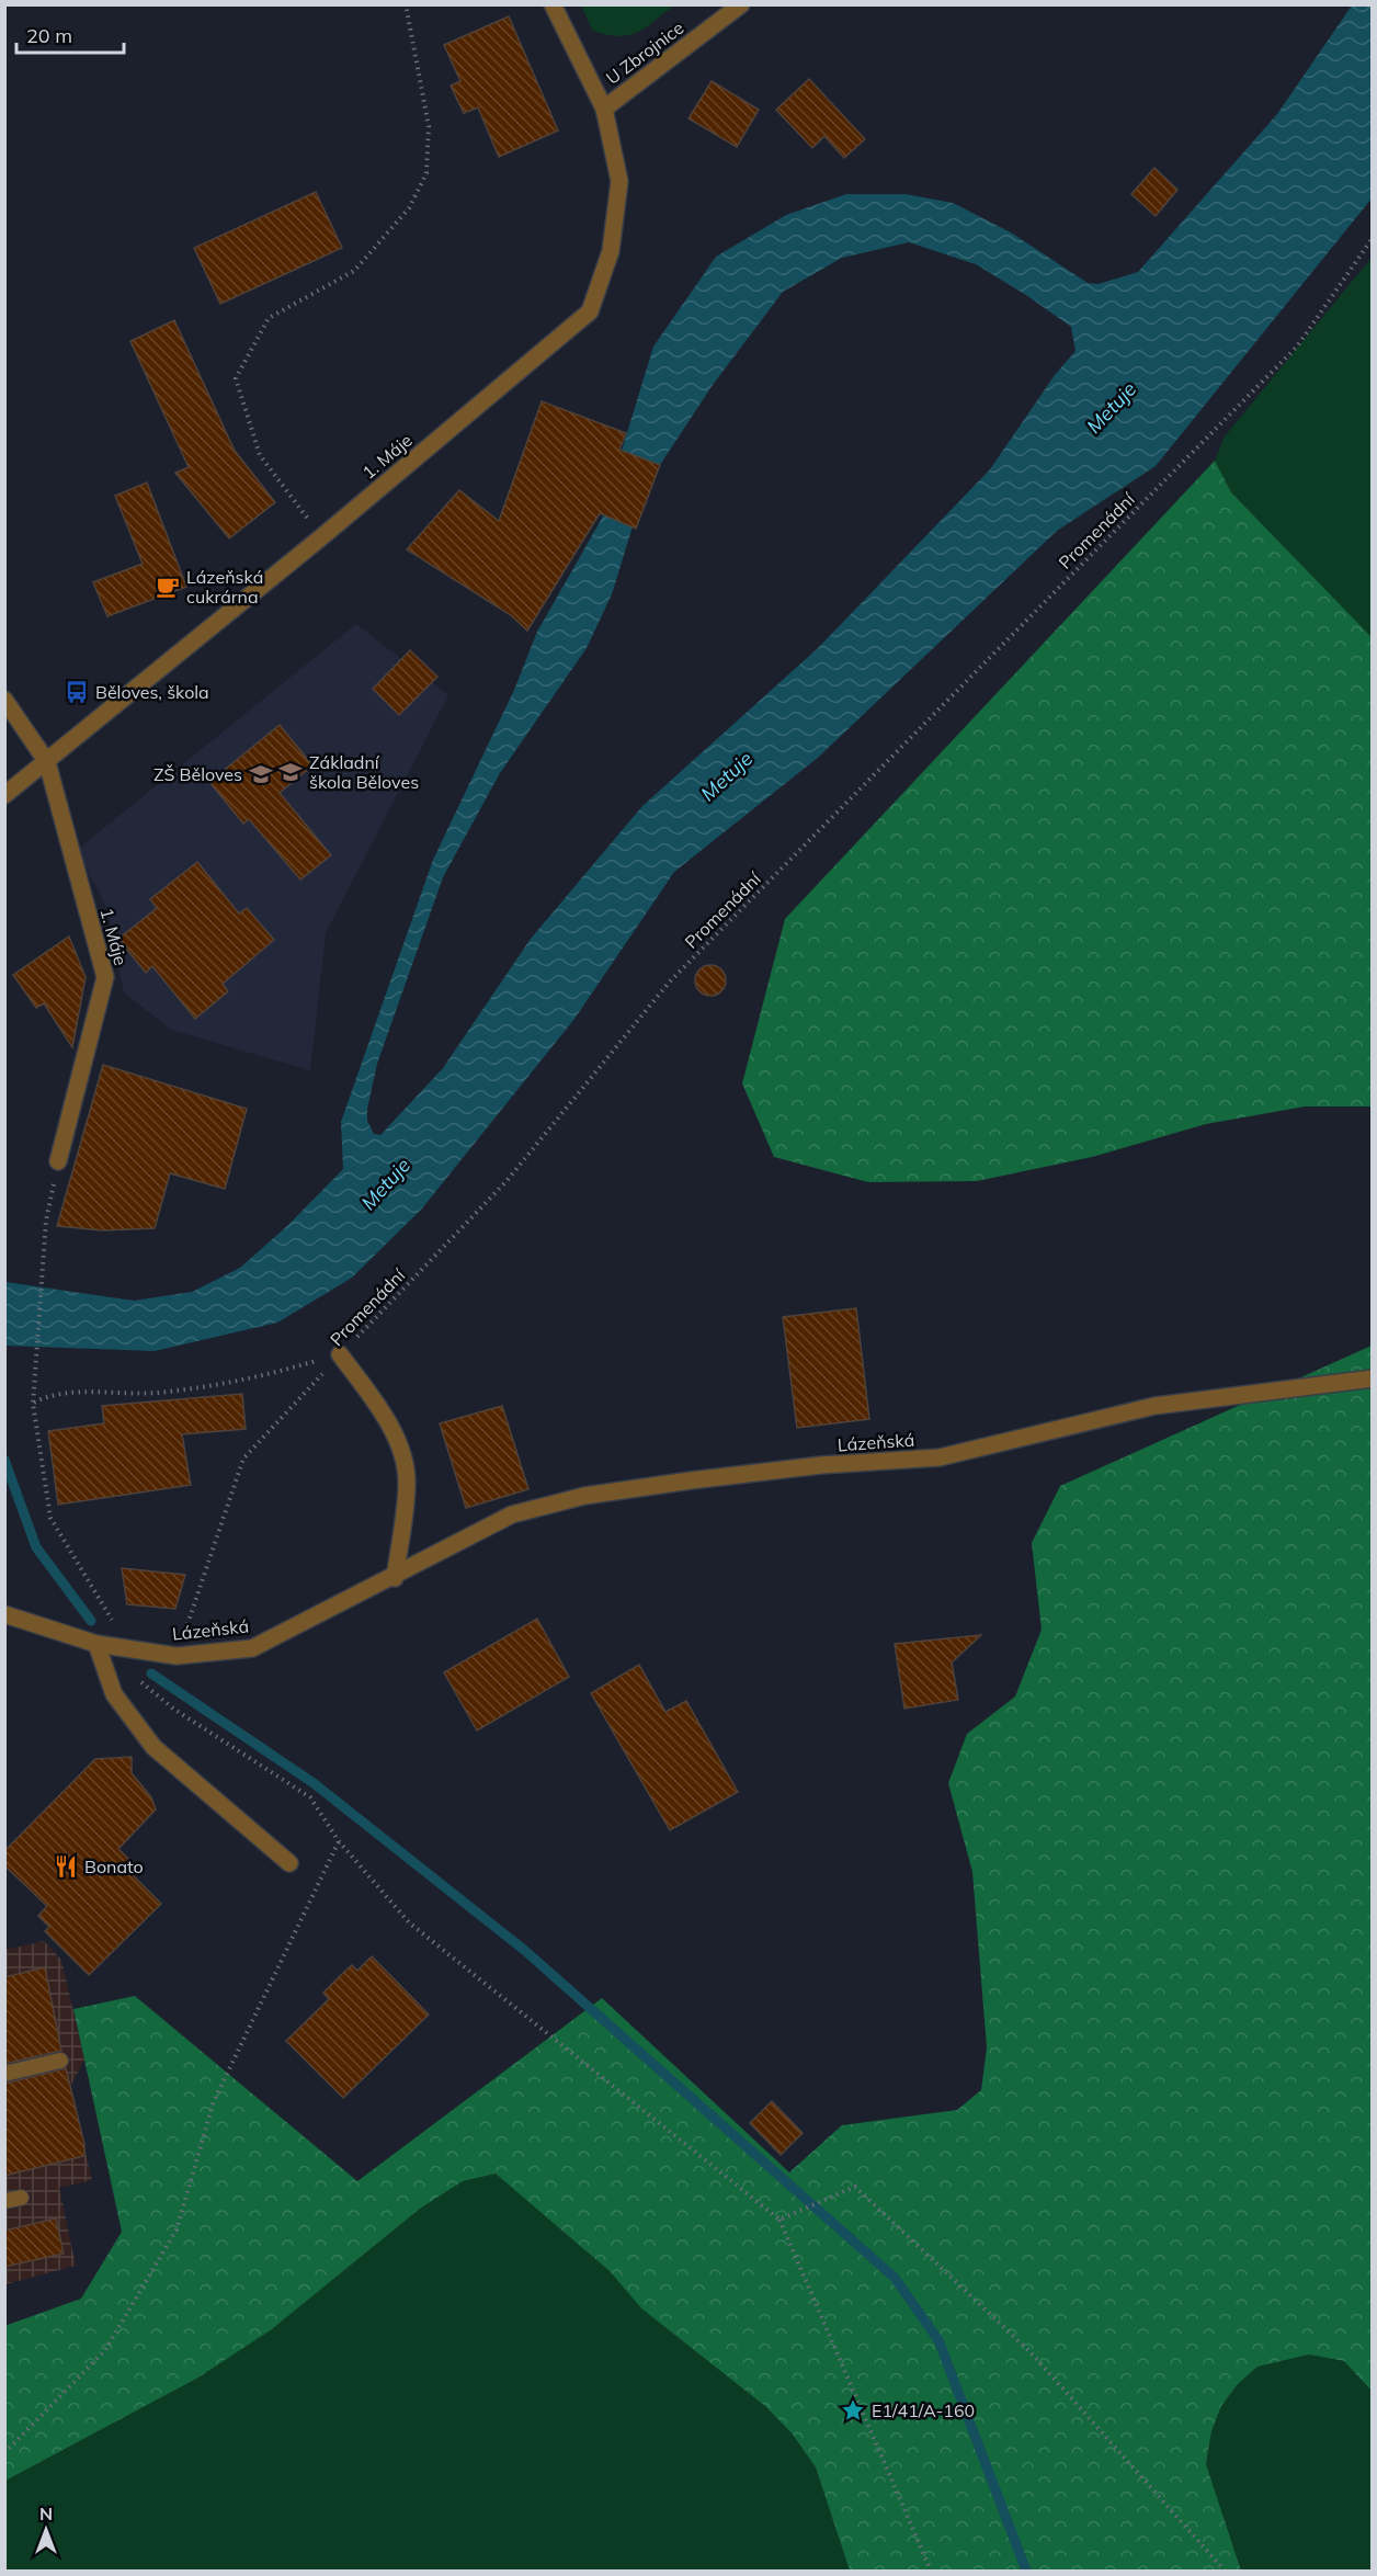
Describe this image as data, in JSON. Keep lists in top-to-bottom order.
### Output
{
  "streets": {
    "street": ["U Zbrojnice", "1. Máje", "Lázeňská"],
    "path": ["Promenádní"]
  },
  "crossings": [
    ["U Zbrojnice", "1. Máje"],
    ["Promenádní", "Lázeňská"]
  ],
  "water": ["Metuje"],
  "places": {
    "cafe": ["Lázeňská cukrárna"],
    "bus stop": ["Běloves, škola"],
    "school or university": ["Základní škola Běloves", "ZŠ Běloves"],
    "restaurant": ["Bonato"],
    "place": ["E1/41/A-160"]
  },
  "scale_bar": "20 m",
  "north": "top"
}
